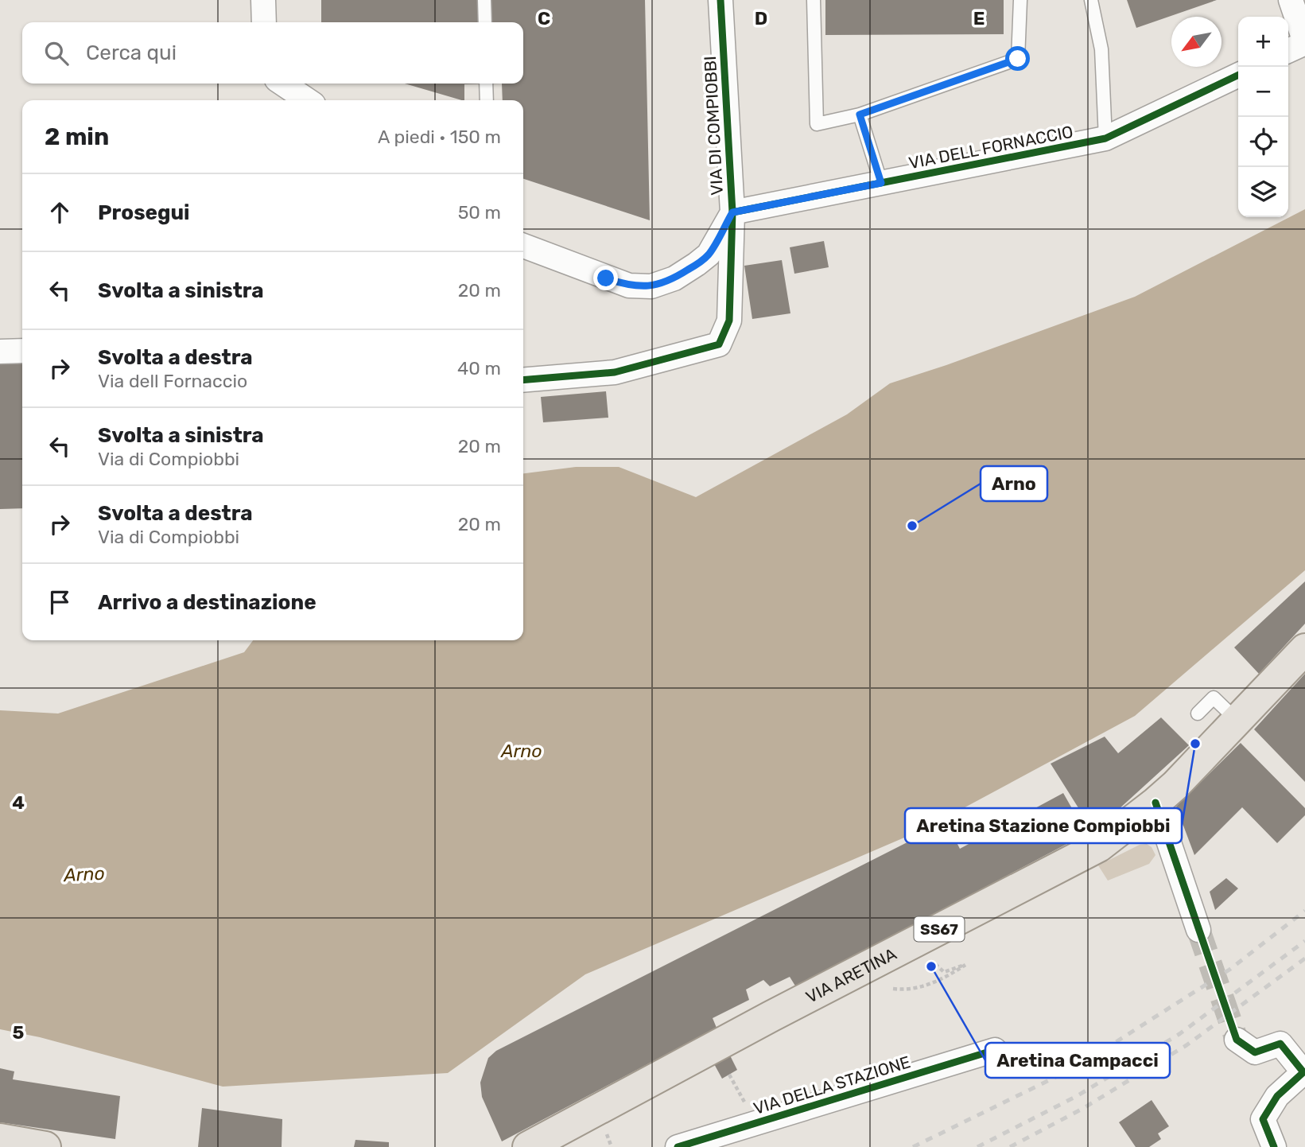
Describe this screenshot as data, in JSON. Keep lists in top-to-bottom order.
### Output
{
  "streets": {
    "main road": ["SS67", "VIA ARETINA"],
    "street": ["VIA DI COMPIOBBI", "VIA DELL FORNACCIO", "VIA DELLA STAZIONE"]
  },
  "crossings": [
    ["VIA DI COMPIOBBI", "VIA DELL FORNACCIO"]
  ],
  "water": ["Arno"],
  "places": ["Arno", "Aretina Stazione Compiobbi", "Aretina Campacci"],
  "north": "bottom left",
  "page": {
    "map_buttons": ["+", "−"],
    "search": "Cerca qui",
    "heading": ["2 min", "A piedi · 150 m"],
    "list": [
      ["Prosegui", "50 m"],
      ["Svolta a sinistra", "20 m"],
      ["Svolta a destra", "Via dell Fornaccio", "40 m"],
      ["Svolta a sinistra", "Via di Compiobbi", "20 m"],
      ["Svolta a destra", "Via di Compiobbi", "20 m"],
      "Arrivo a destinazione"
    ]
  },
  "grid": {
    "columns": ["C", "D", "E"],
    "rows": ["4", "5"]
  }
}
